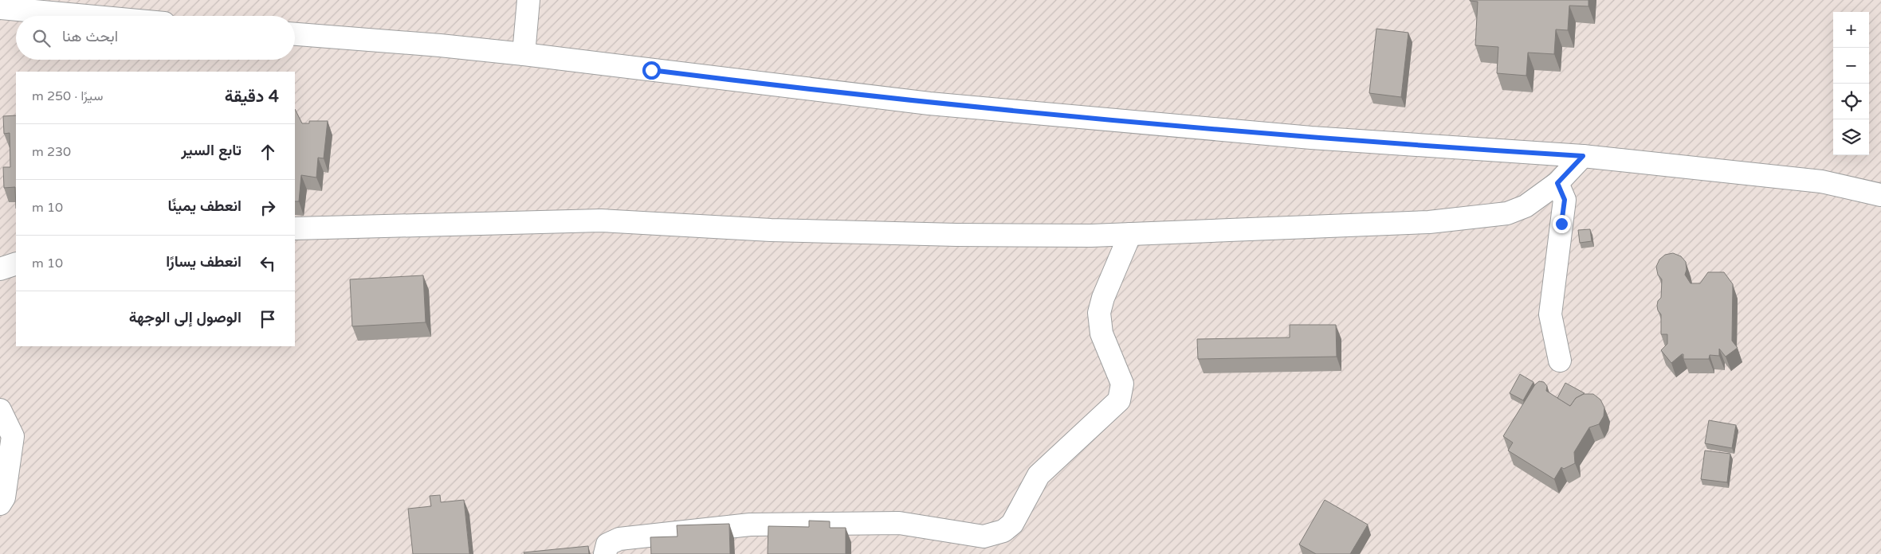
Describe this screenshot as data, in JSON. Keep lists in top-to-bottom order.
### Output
{
  "page": {
    "map_buttons": ["+", "−"],
    "search": "ابحث هنا",
    "heading": ["4 دقيقة", "سيرًا · 250 m"],
    "list": [
      ["تابع السير", "230 m"],
      ["انعطف يمينًا", "10 m"],
      ["انعطف يسارًا", "10 m"],
      "الوصول إلى الوجهة"
    ]
  }
}
